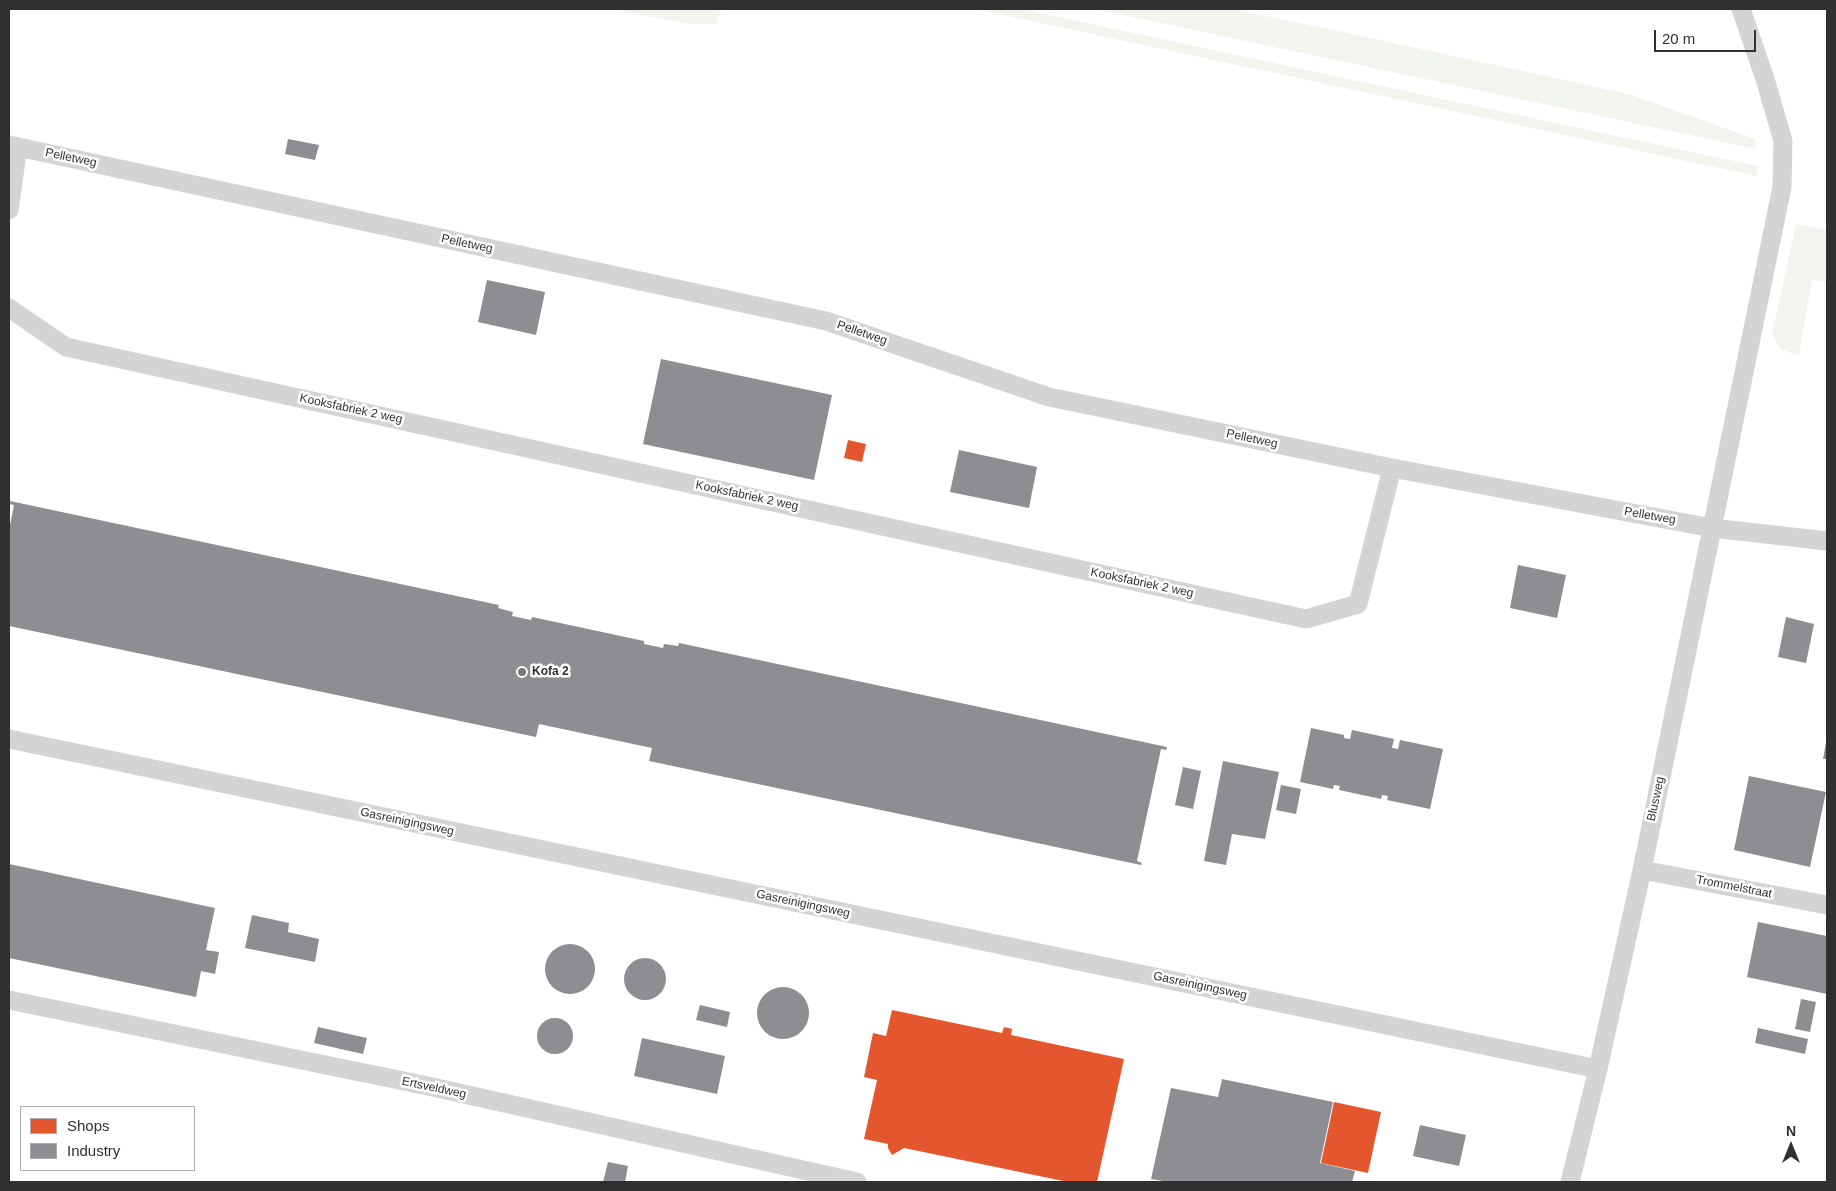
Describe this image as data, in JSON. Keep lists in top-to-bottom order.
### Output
{
  "streets": {
    "lane": [
      "Pelletweg",
      "Kooksfabriek 2 weg",
      "Blusweg",
      "Gasreinigingsweg",
      "Trommelstraat",
      "Ertsveldweg"
    ]
  },
  "crossings": [
    ["Pelletweg", "Kooksfabriek 2 weg"],
    ["Pelletweg", "Blusweg"],
    ["Blusweg", "Gasreinigingsweg"],
    ["Blusweg", "Trommelstraat"]
  ],
  "places": ["Kofa 2"],
  "legend": ["Shops", "Industry"],
  "scale_bar": "20 m",
  "north": "top"
}
